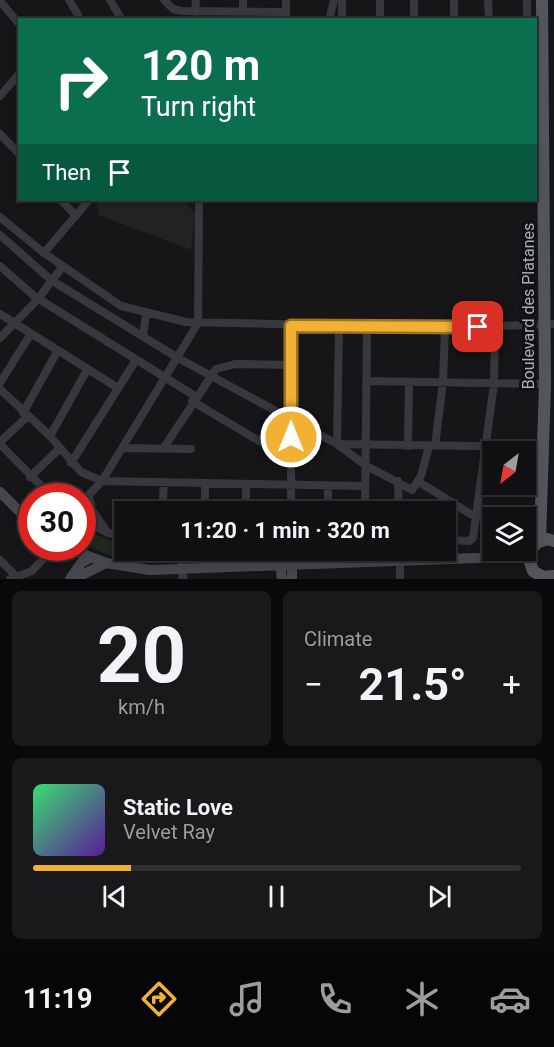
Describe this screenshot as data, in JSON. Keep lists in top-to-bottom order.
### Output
{
  "streets": {
    "main road": ["Boulevard des Platanes"]
  },
  "north": "bottom left",
  "page": {
    "turn": ["120 m", "Turn right"],
    "then": "Then",
    "limit": "30",
    "trip": "11:20 · 1 min · 320 m",
    "tile": [
      ["20", "km/h"],
      "Climate"
    ],
    "heat": ["−", "21.5°", "+"],
    "song": ["Static Love", "Velvet Ray"],
    "tabs": "11:19"
  }
}
